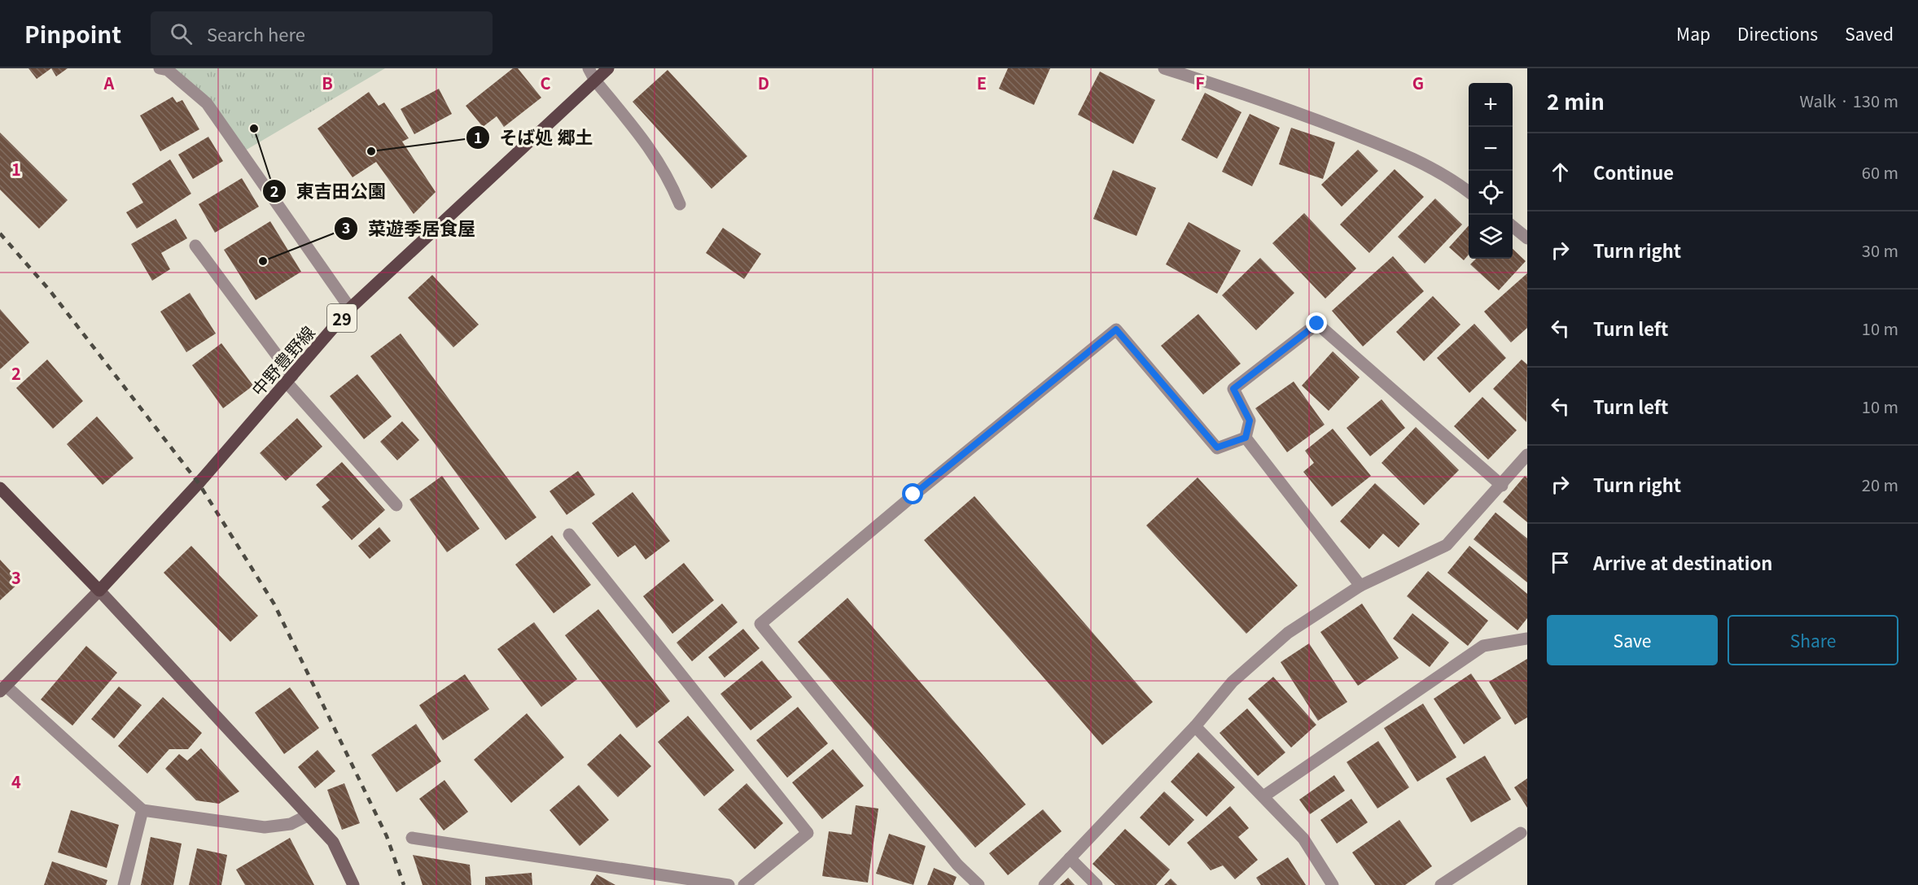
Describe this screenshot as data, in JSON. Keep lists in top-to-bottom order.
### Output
{
  "streets": {
    "main road": ["29", "中野豊野線"]
  },
  "places": ["東吉田公園", "そば処 郷土", "菜遊季居食屋"],
  "page": {
    "header": "Pinpoint",
    "search": "Search here",
    "nav": ["Map", "Directions", "Saved"],
    "heading": ["2 min", "Walk · 130 m"],
    "map_buttons": ["+", "−"],
    "list": [
      ["Continue", "60 m"],
      ["Turn right", "30 m"],
      ["Turn left", "10 m"],
      ["Turn left", "10 m"],
      ["Turn right", "20 m"],
      "Arrive at destination"
    ],
    "buttons": ["Save", "Share"]
  },
  "grid": {
    "columns": [
      "A",
      "B",
      "C",
      "D",
      "E",
      "F",
      "G"
    ],
    "rows": [
      "1",
      "2",
      "3",
      "4"
    ]
  }
}
